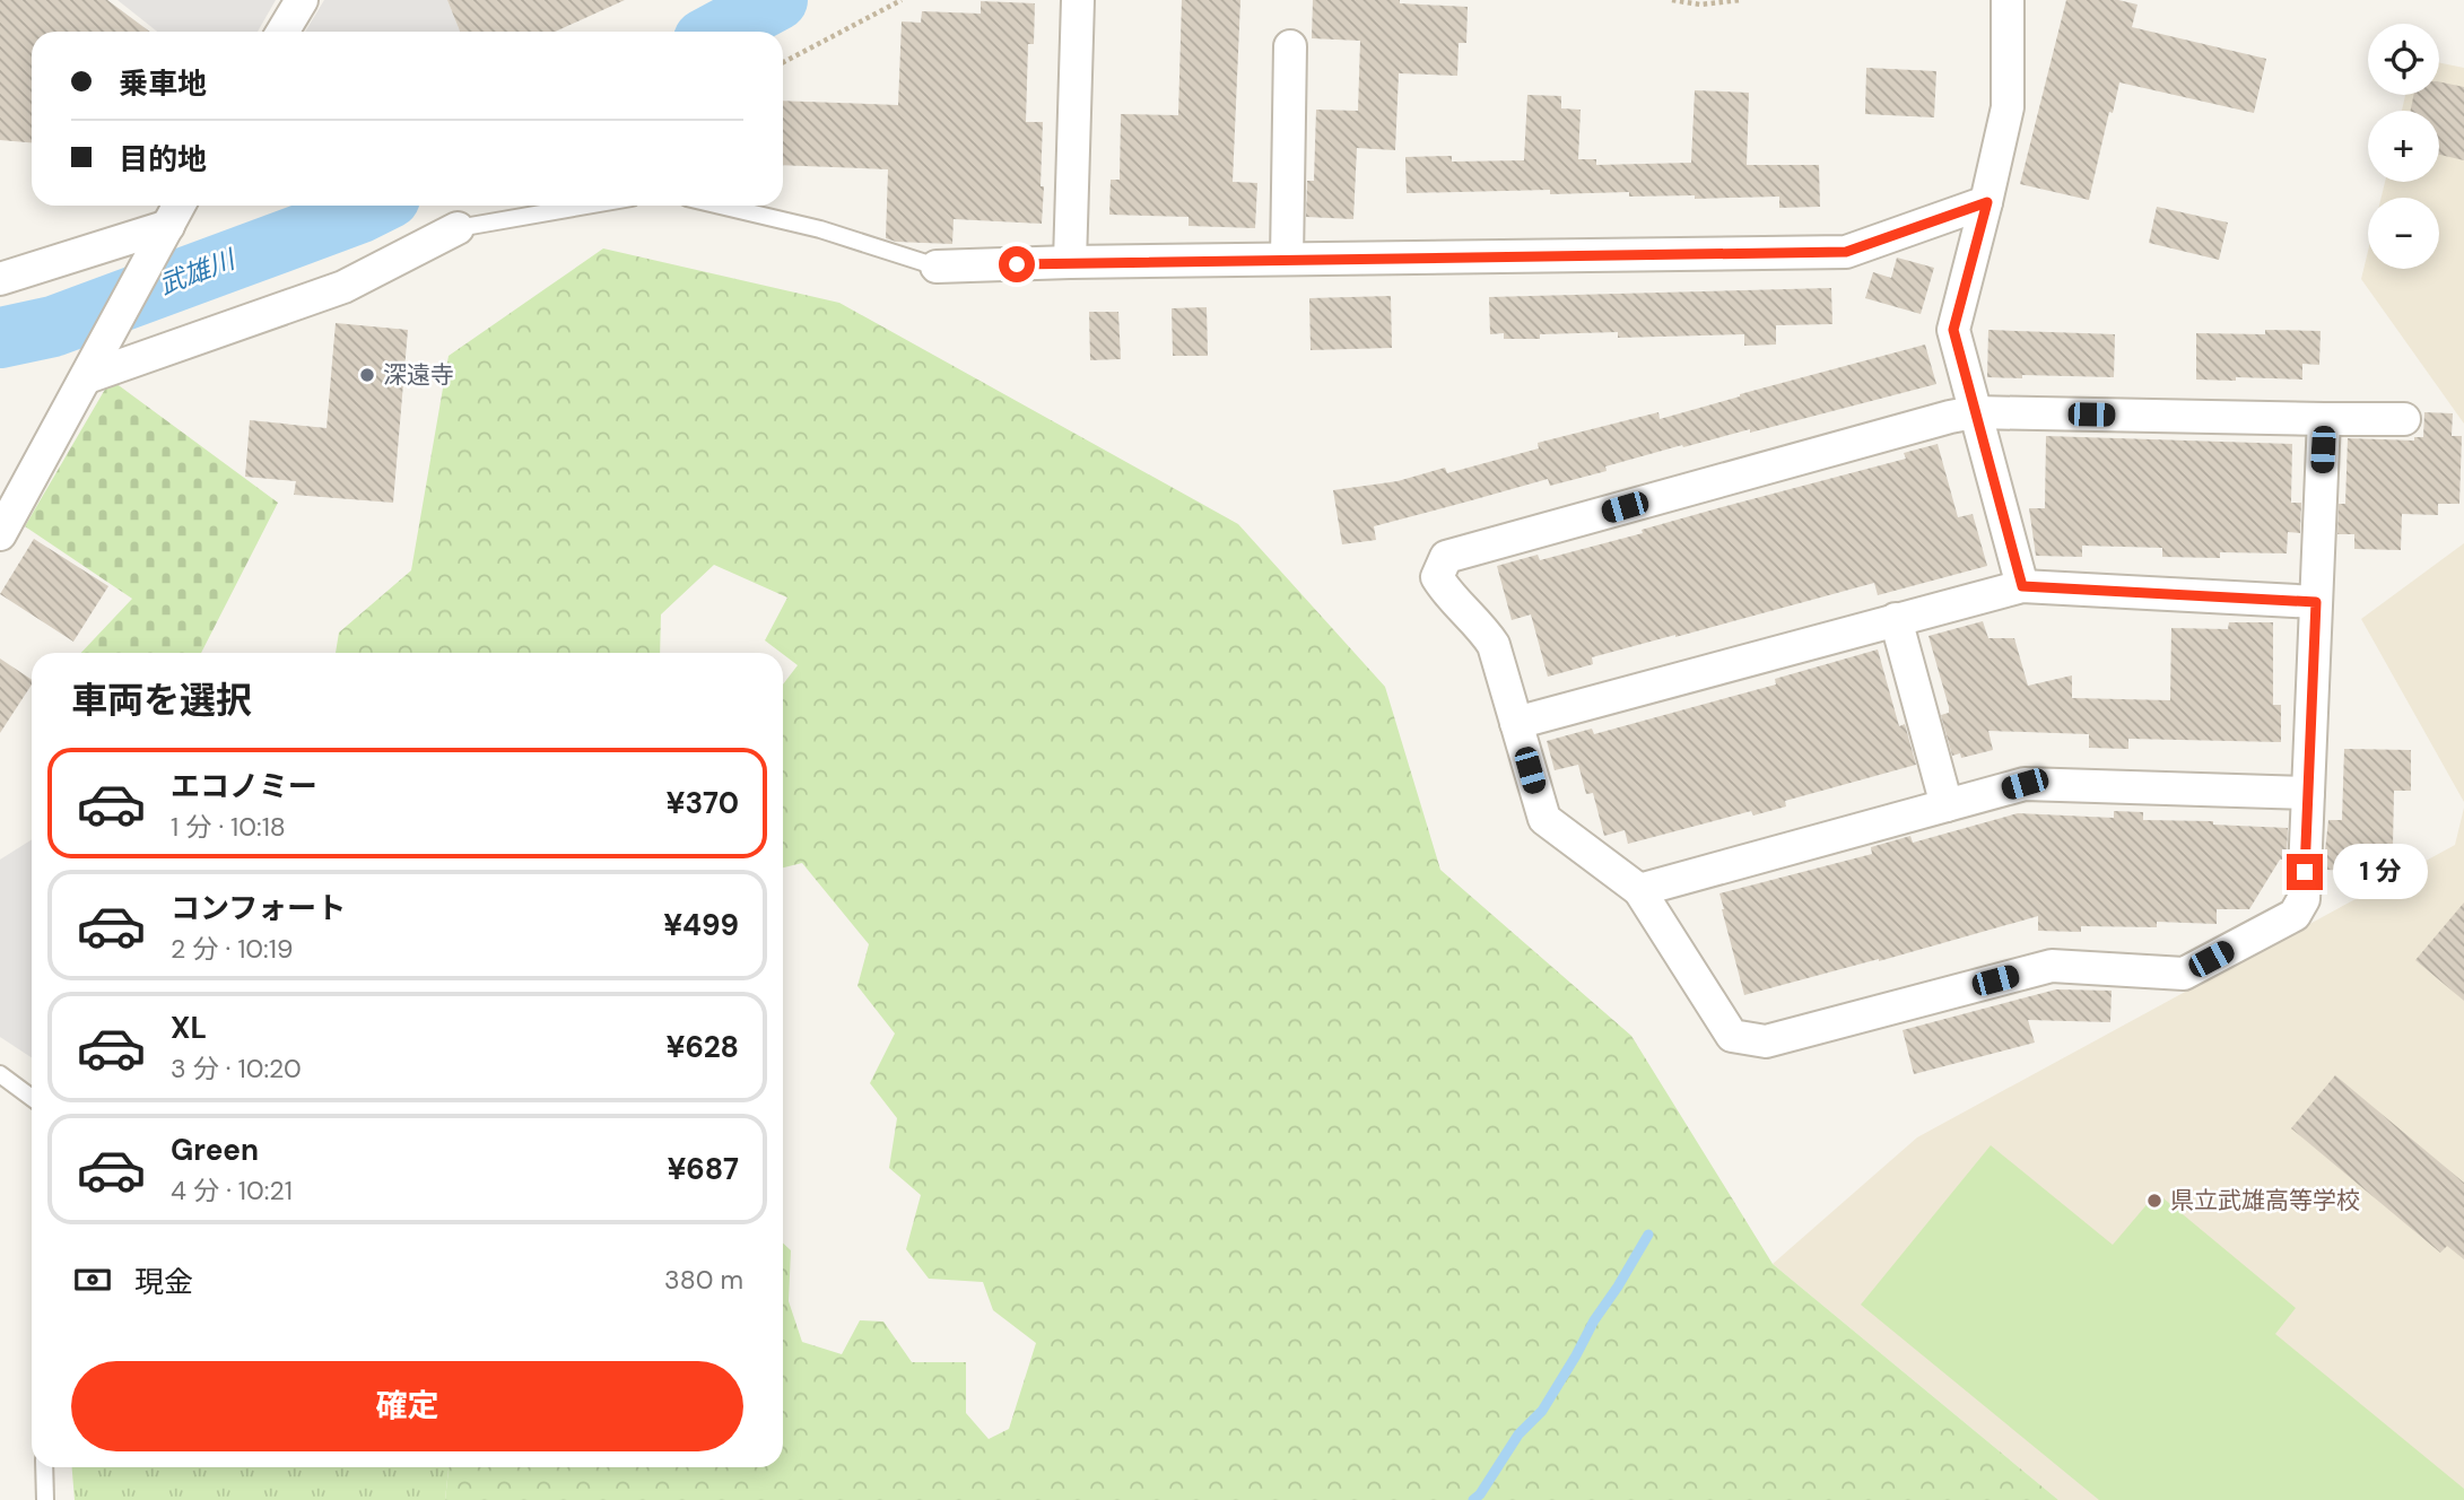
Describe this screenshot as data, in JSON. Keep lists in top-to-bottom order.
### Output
{
  "water": ["武雄川"],
  "places": ["深遠寺", "県立武雄高等学校"],
  "page": {
    "map_buttons": ["+", "−"],
    "banner": ["乗車地", "目的地"],
    "heading": "車両を選択",
    "list": [
      {
        "name": "エコノミー",
        "note": "1 分 · 10:18",
        "value": "¥370"
      },
      {
        "name": "コンフォート",
        "note": "2 分 · 10:19",
        "value": "¥499"
      },
      {
        "name": "XL",
        "note": "3 分 · 10:20",
        "value": "¥628"
      },
      {
        "name": "Green",
        "note": "4 分 · 10:21",
        "value": "¥687"
      }
    ],
    "bubble": "1 分",
    "pay": ["現金", "380 m"],
    "buttons": "確定"
  }
}
